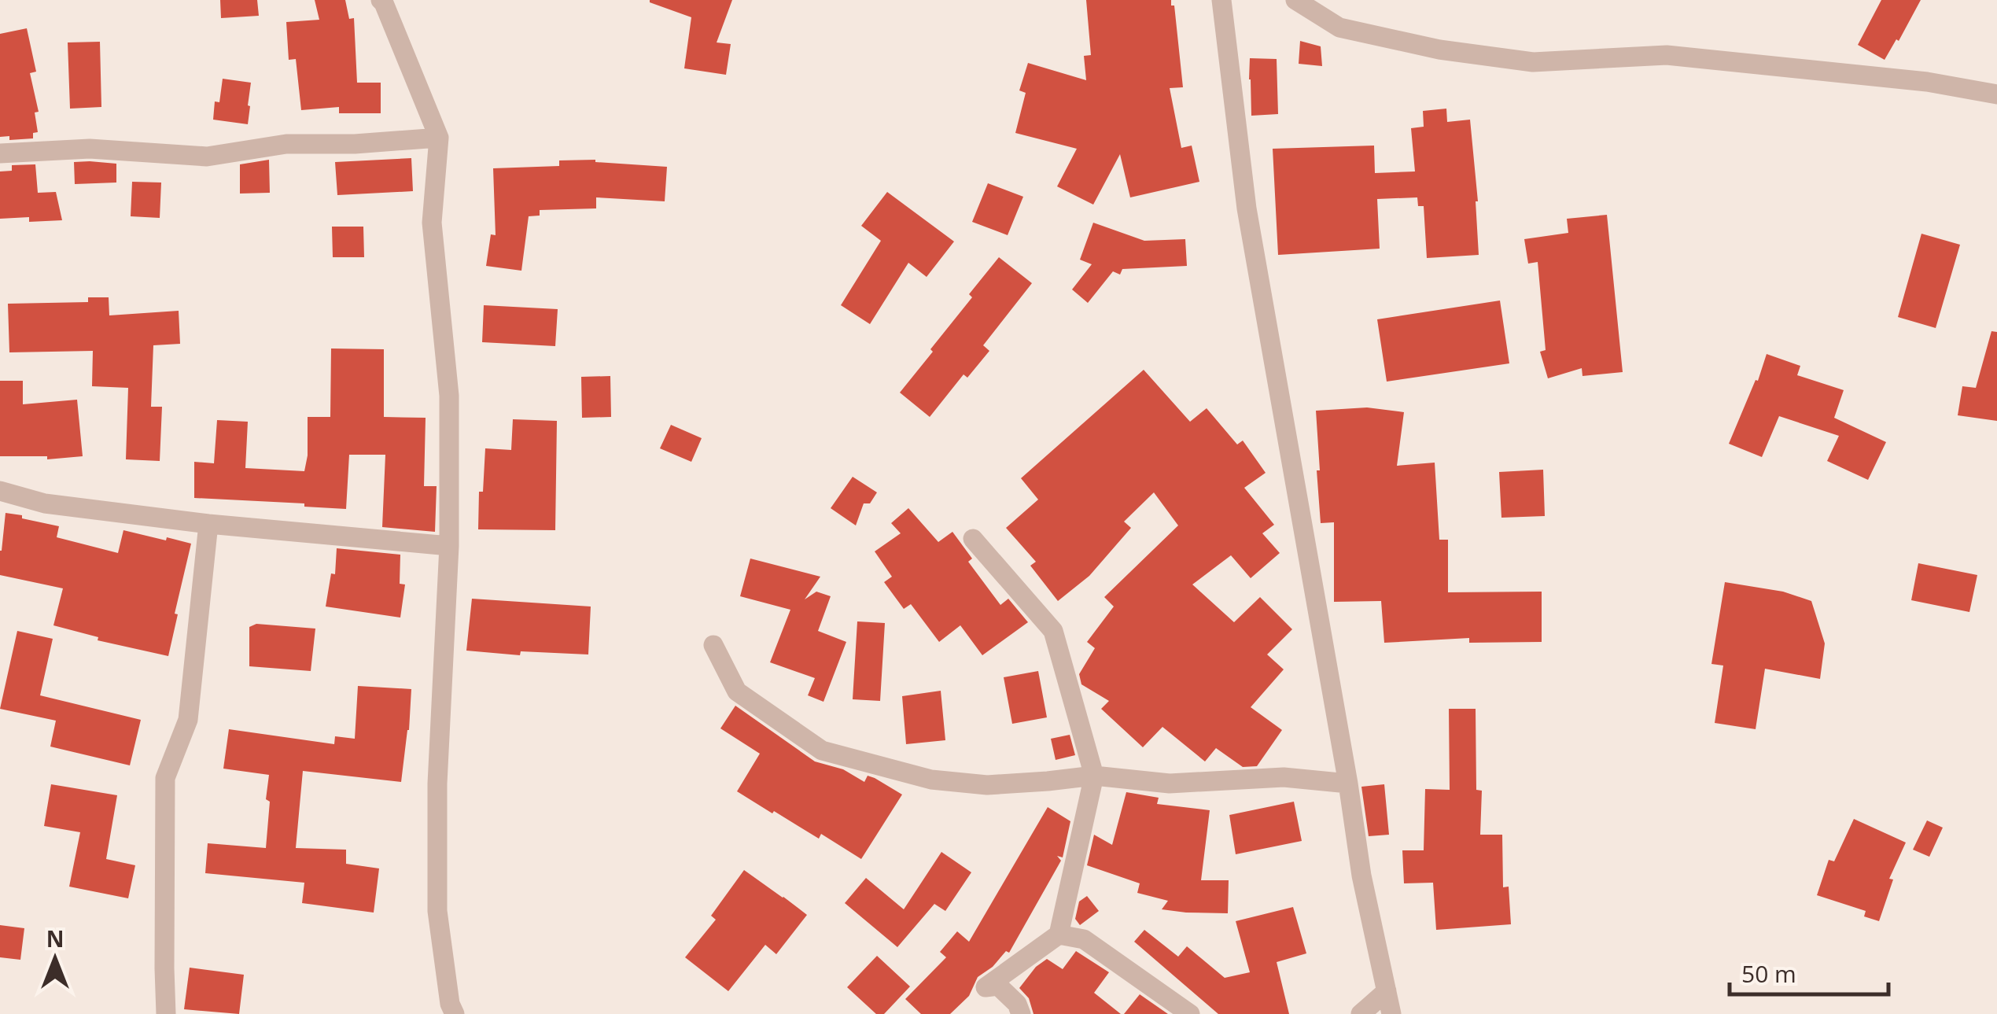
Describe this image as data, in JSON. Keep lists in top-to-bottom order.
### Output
{
  "scale_bar": "50 m",
  "north": "top"
}
